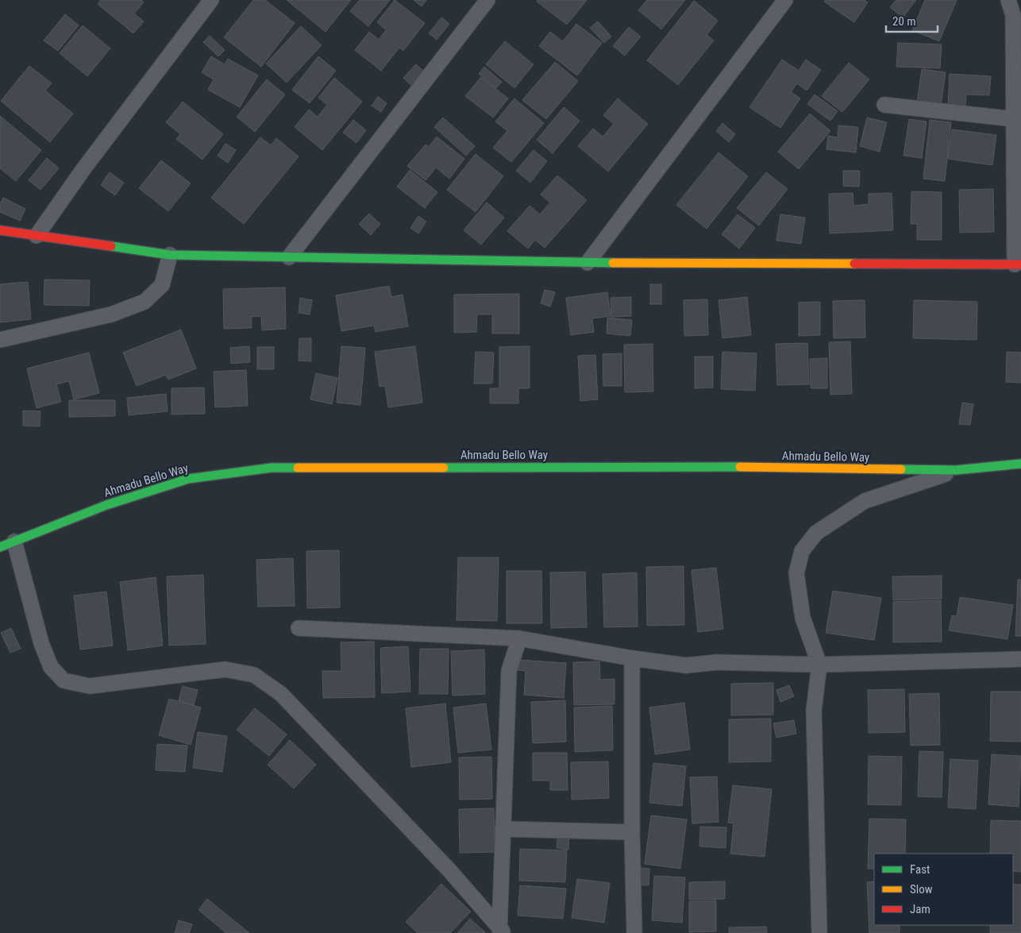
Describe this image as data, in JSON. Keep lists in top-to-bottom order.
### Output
{
  "streets": {
    "street": ["Ahmadu Bello Way"]
  },
  "legend": ["Fast", "Slow", "Jam"],
  "scale_bar": "20 m"
}
